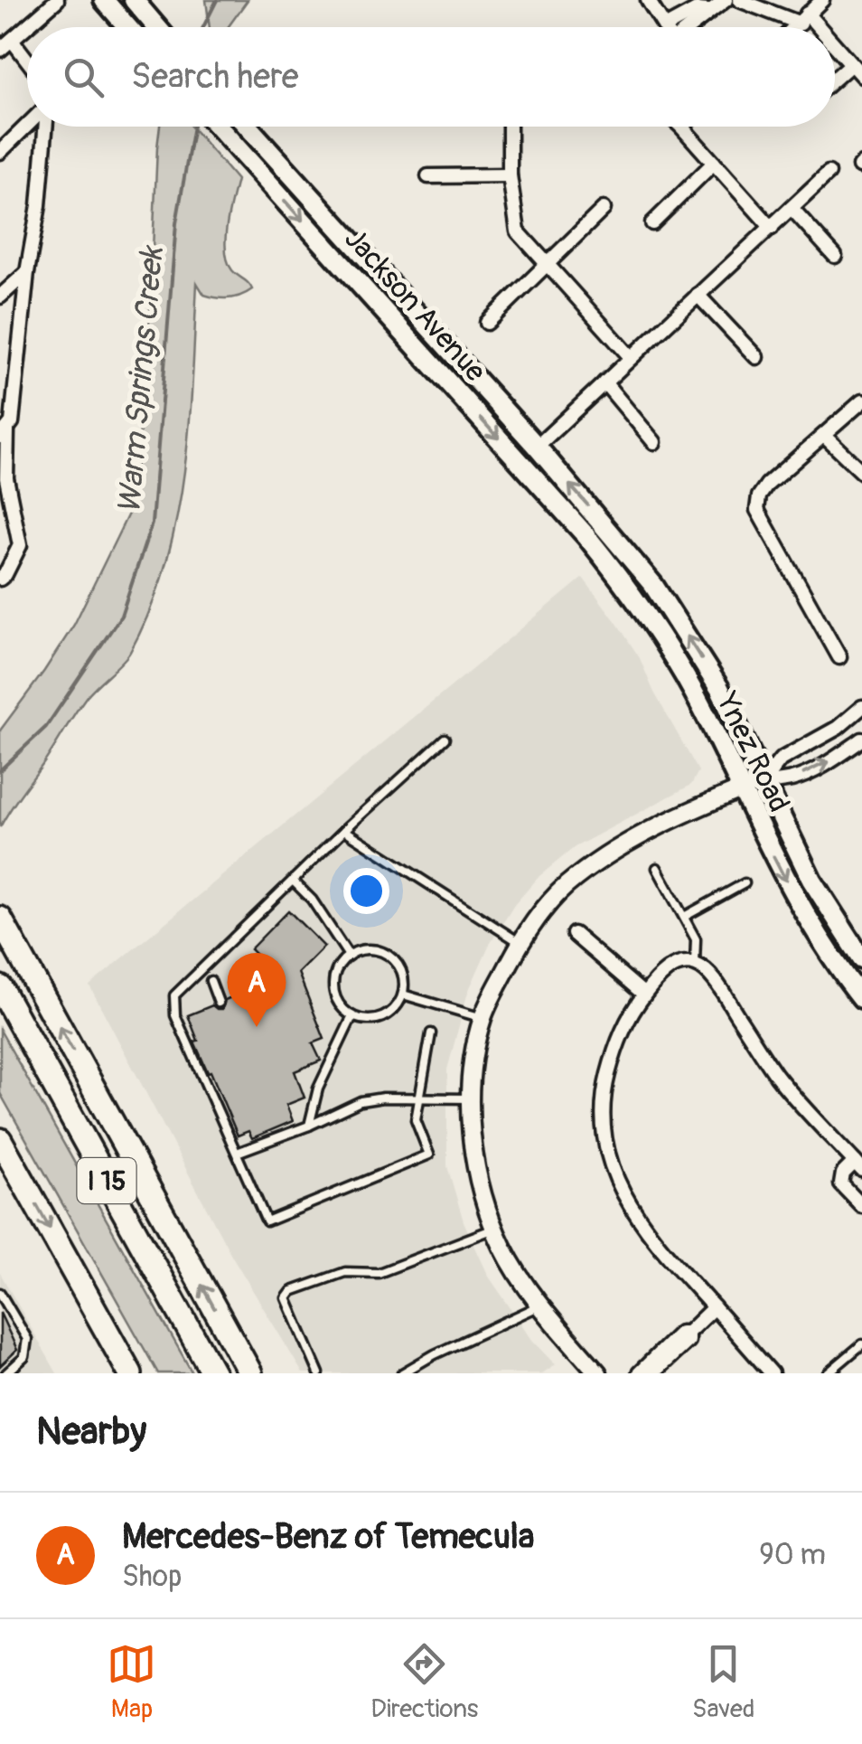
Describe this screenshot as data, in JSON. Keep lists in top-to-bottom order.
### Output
{
  "streets": {
    "highway": ["I 15"],
    "main road": ["Jackson Avenue", "Ynez Road"]
  },
  "crossings": [
    ["Jackson Avenue", "Ynez Road"]
  ],
  "water": ["Warm Springs Creek"],
  "page": {
    "search": "Search here",
    "pins": "A",
    "heading": "Nearby",
    "list": [
      {
        "mark": "A",
        "name": "Mercedes-Benz of Temecula",
        "note": "Shop",
        "value": "90 m"
      }
    ],
    "nav": ["Map", "Directions", "Saved"]
  }
}
